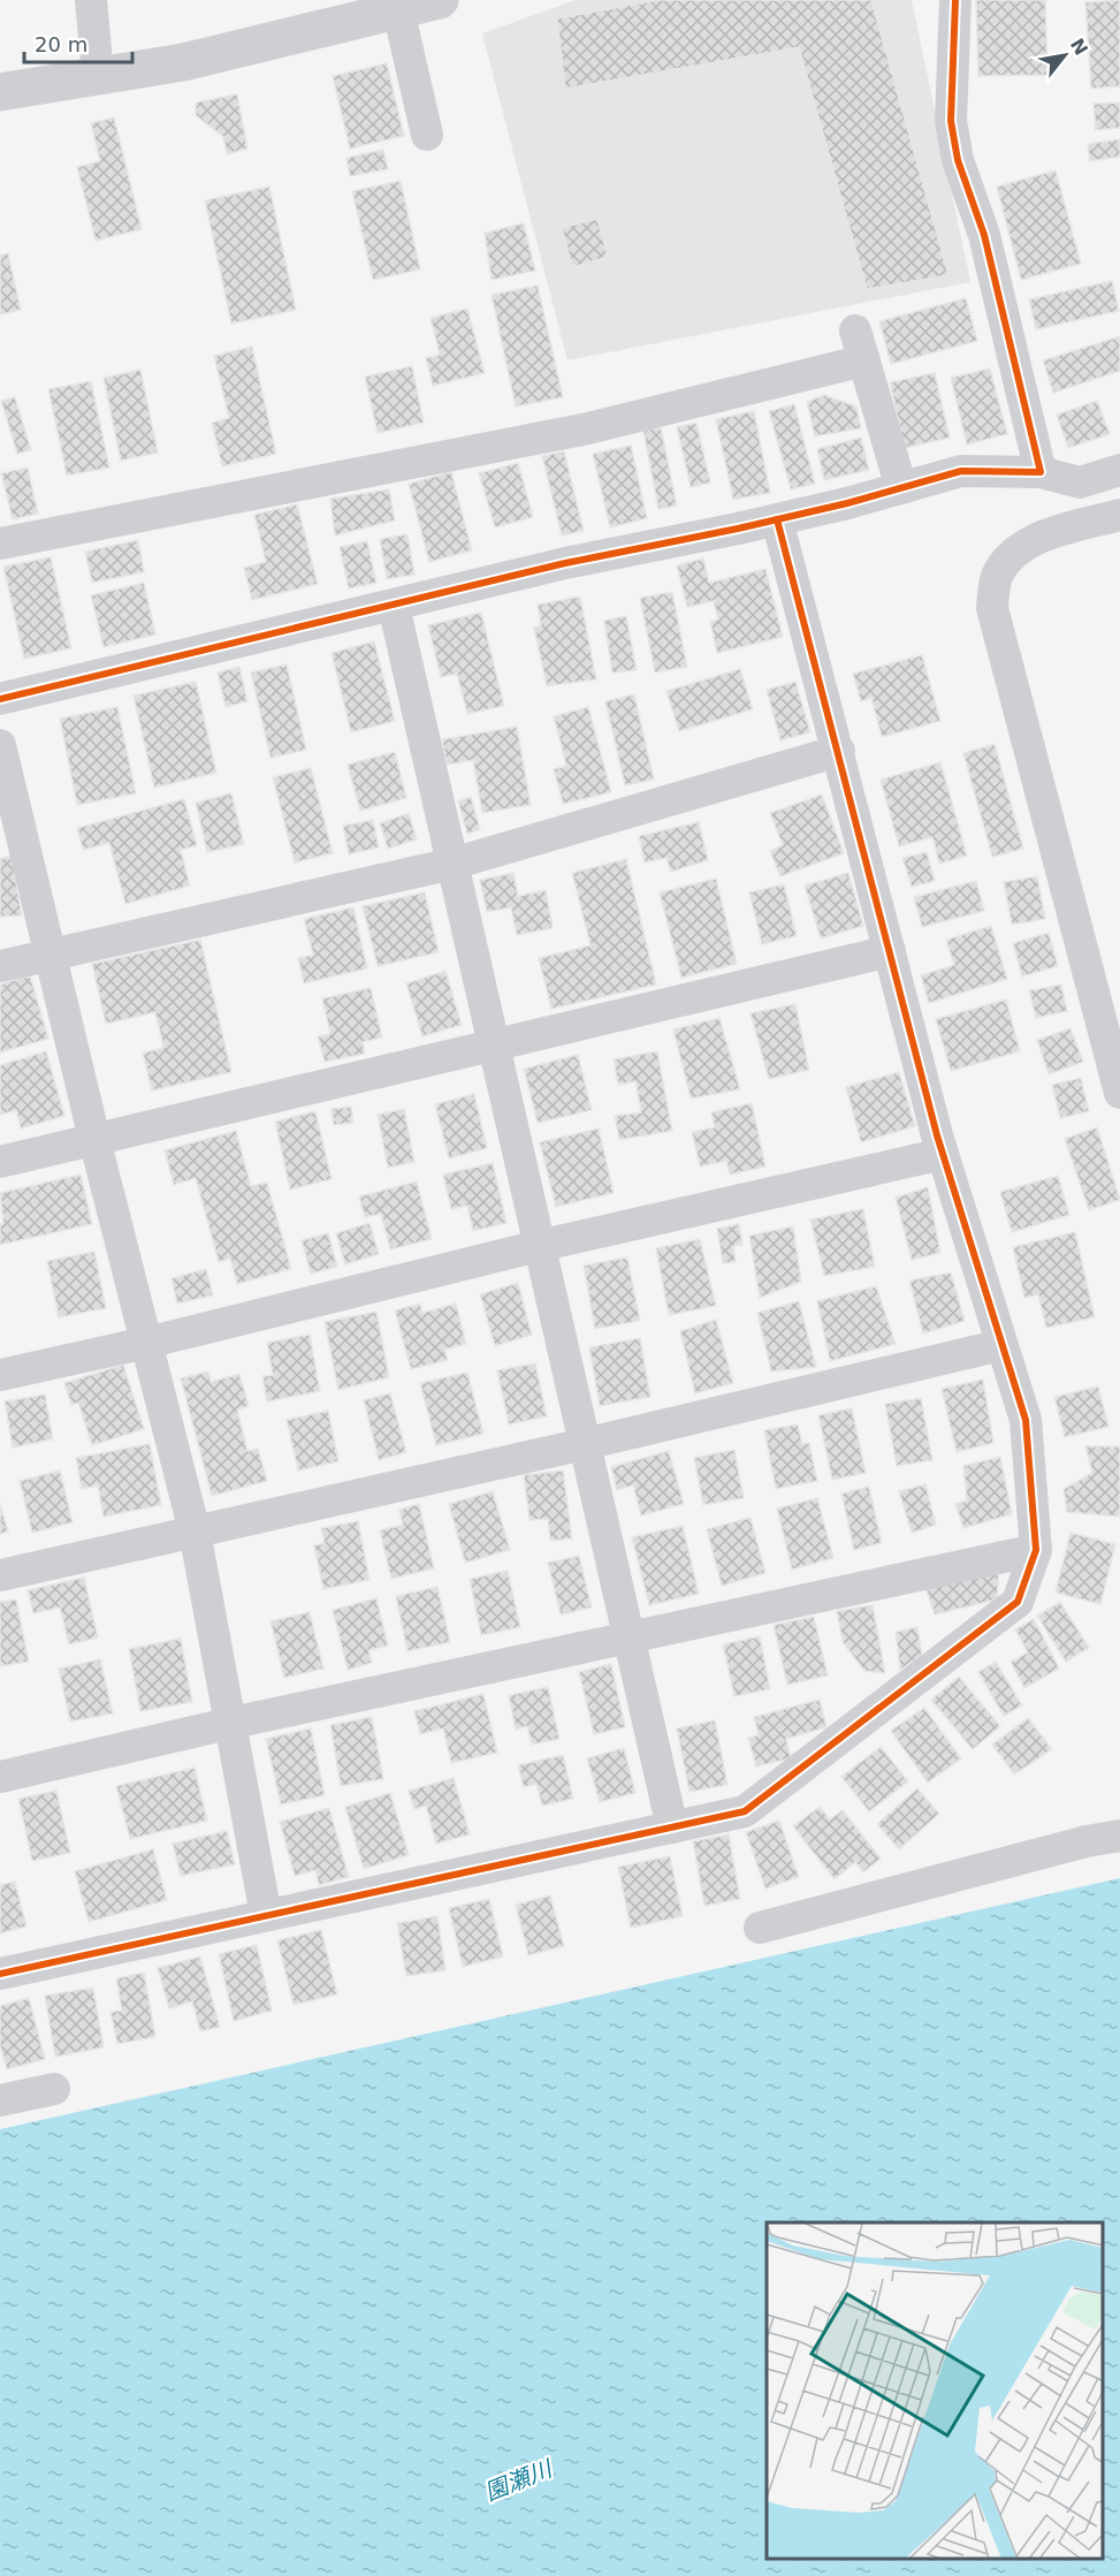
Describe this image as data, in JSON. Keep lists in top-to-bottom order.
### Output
{
  "water": ["園瀬川"],
  "scale_bar": "20 m",
  "north": "top right"
}
